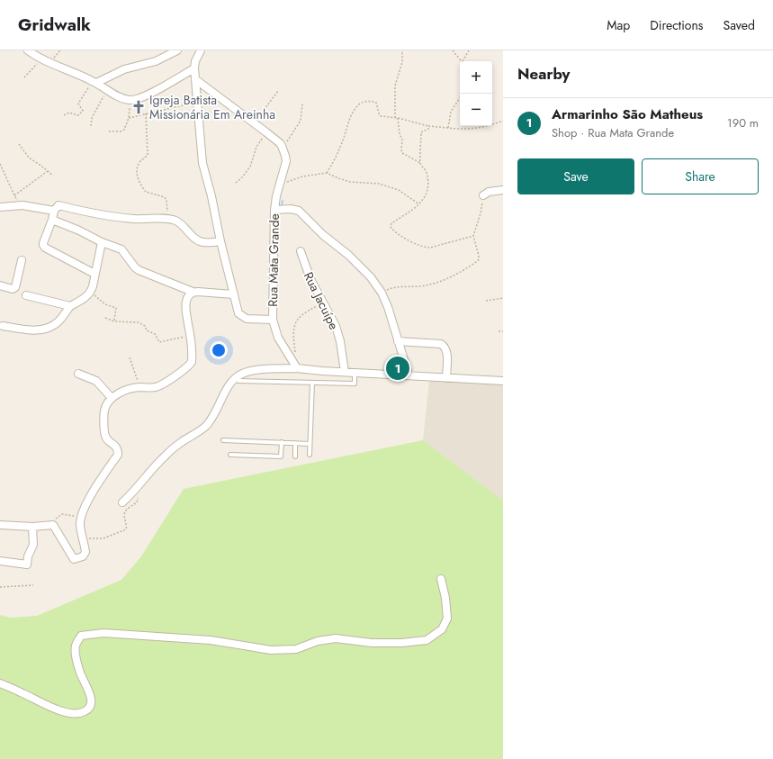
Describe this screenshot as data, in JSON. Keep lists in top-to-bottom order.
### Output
{
  "streets": {
    "street": ["Rua Mata Grande", "Rua Jacuípe"]
  },
  "places": {
    "church": ["Igreja Batista Missionária Em Areinha"]
  },
  "page": {
    "header": "Gridwalk",
    "nav": ["Map", "Directions", "Saved"],
    "heading": "Nearby",
    "map_buttons": ["+", "−"],
    "list": [
      {
        "mark": "1",
        "name": "Armarinho São Matheus",
        "note": "Shop · Rua Mata Grande",
        "value": "190 m"
      }
    ],
    "buttons": ["Save", "Share"],
    "pins": "1"
  }
}
